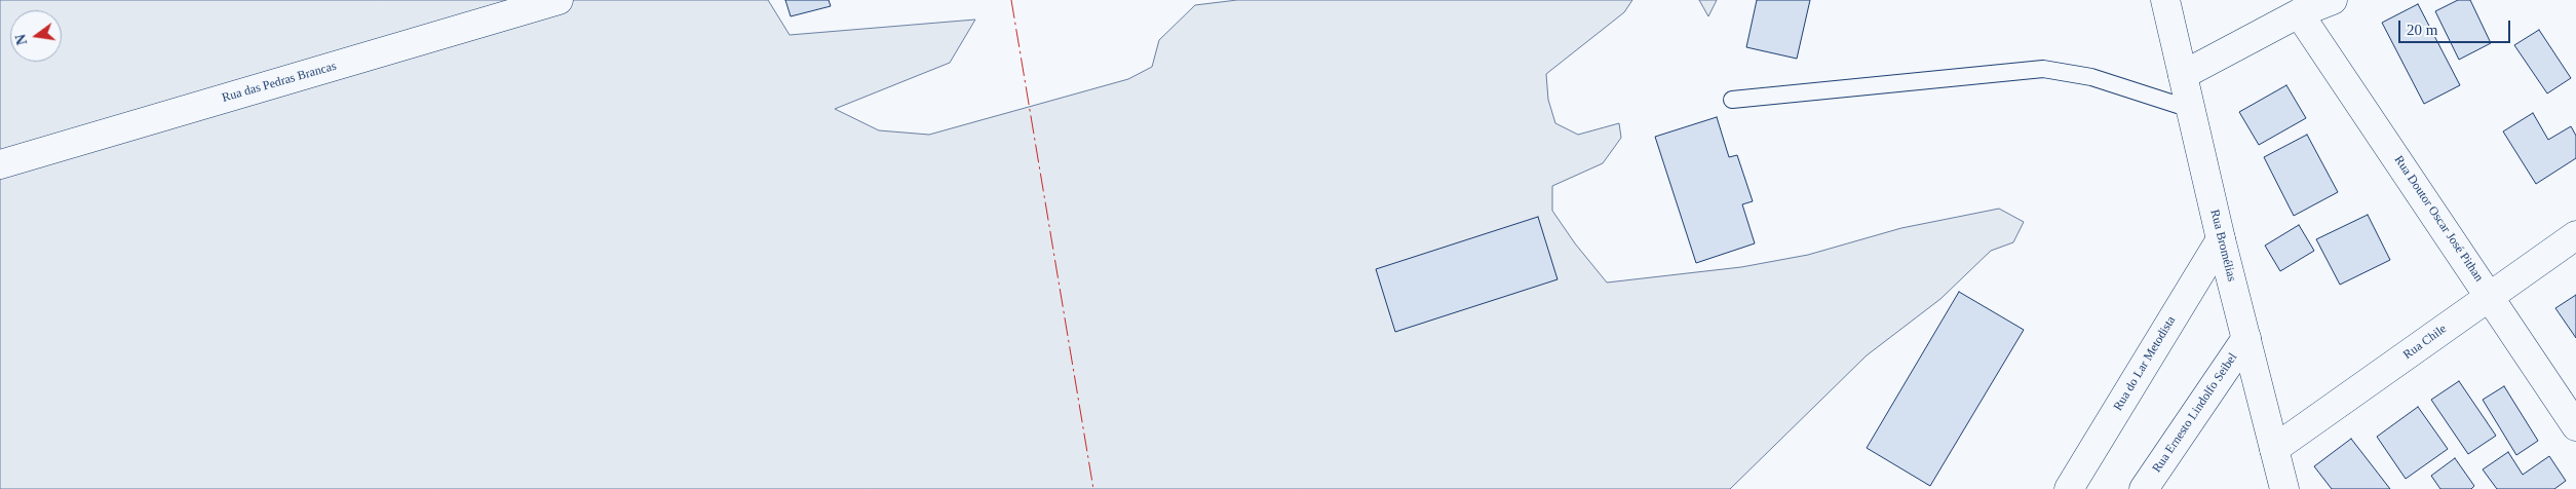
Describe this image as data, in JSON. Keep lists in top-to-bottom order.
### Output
{
  "streets": {
    "street": [
      "Rua das Pedras Brancas",
      "Rua Doutor Oscar José Pithan",
      "Rua Bromélias",
      "Rua Chile",
      "Rua do Lar Metodista",
      "Rua Ernesto Lindolfo Seibel"
    ]
  },
  "crossings": [
    ["Rua Doutor Oscar José Pithan", "Rua Chile"],
    ["Rua Bromélias", "Rua Chile"],
    ["Rua Bromélias", "Rua do Lar Metodista"],
    ["Rua Bromélias", "Rua Ernesto Lindolfo Seibel"]
  ],
  "scale_bar": "20 m",
  "north": "left"
}
